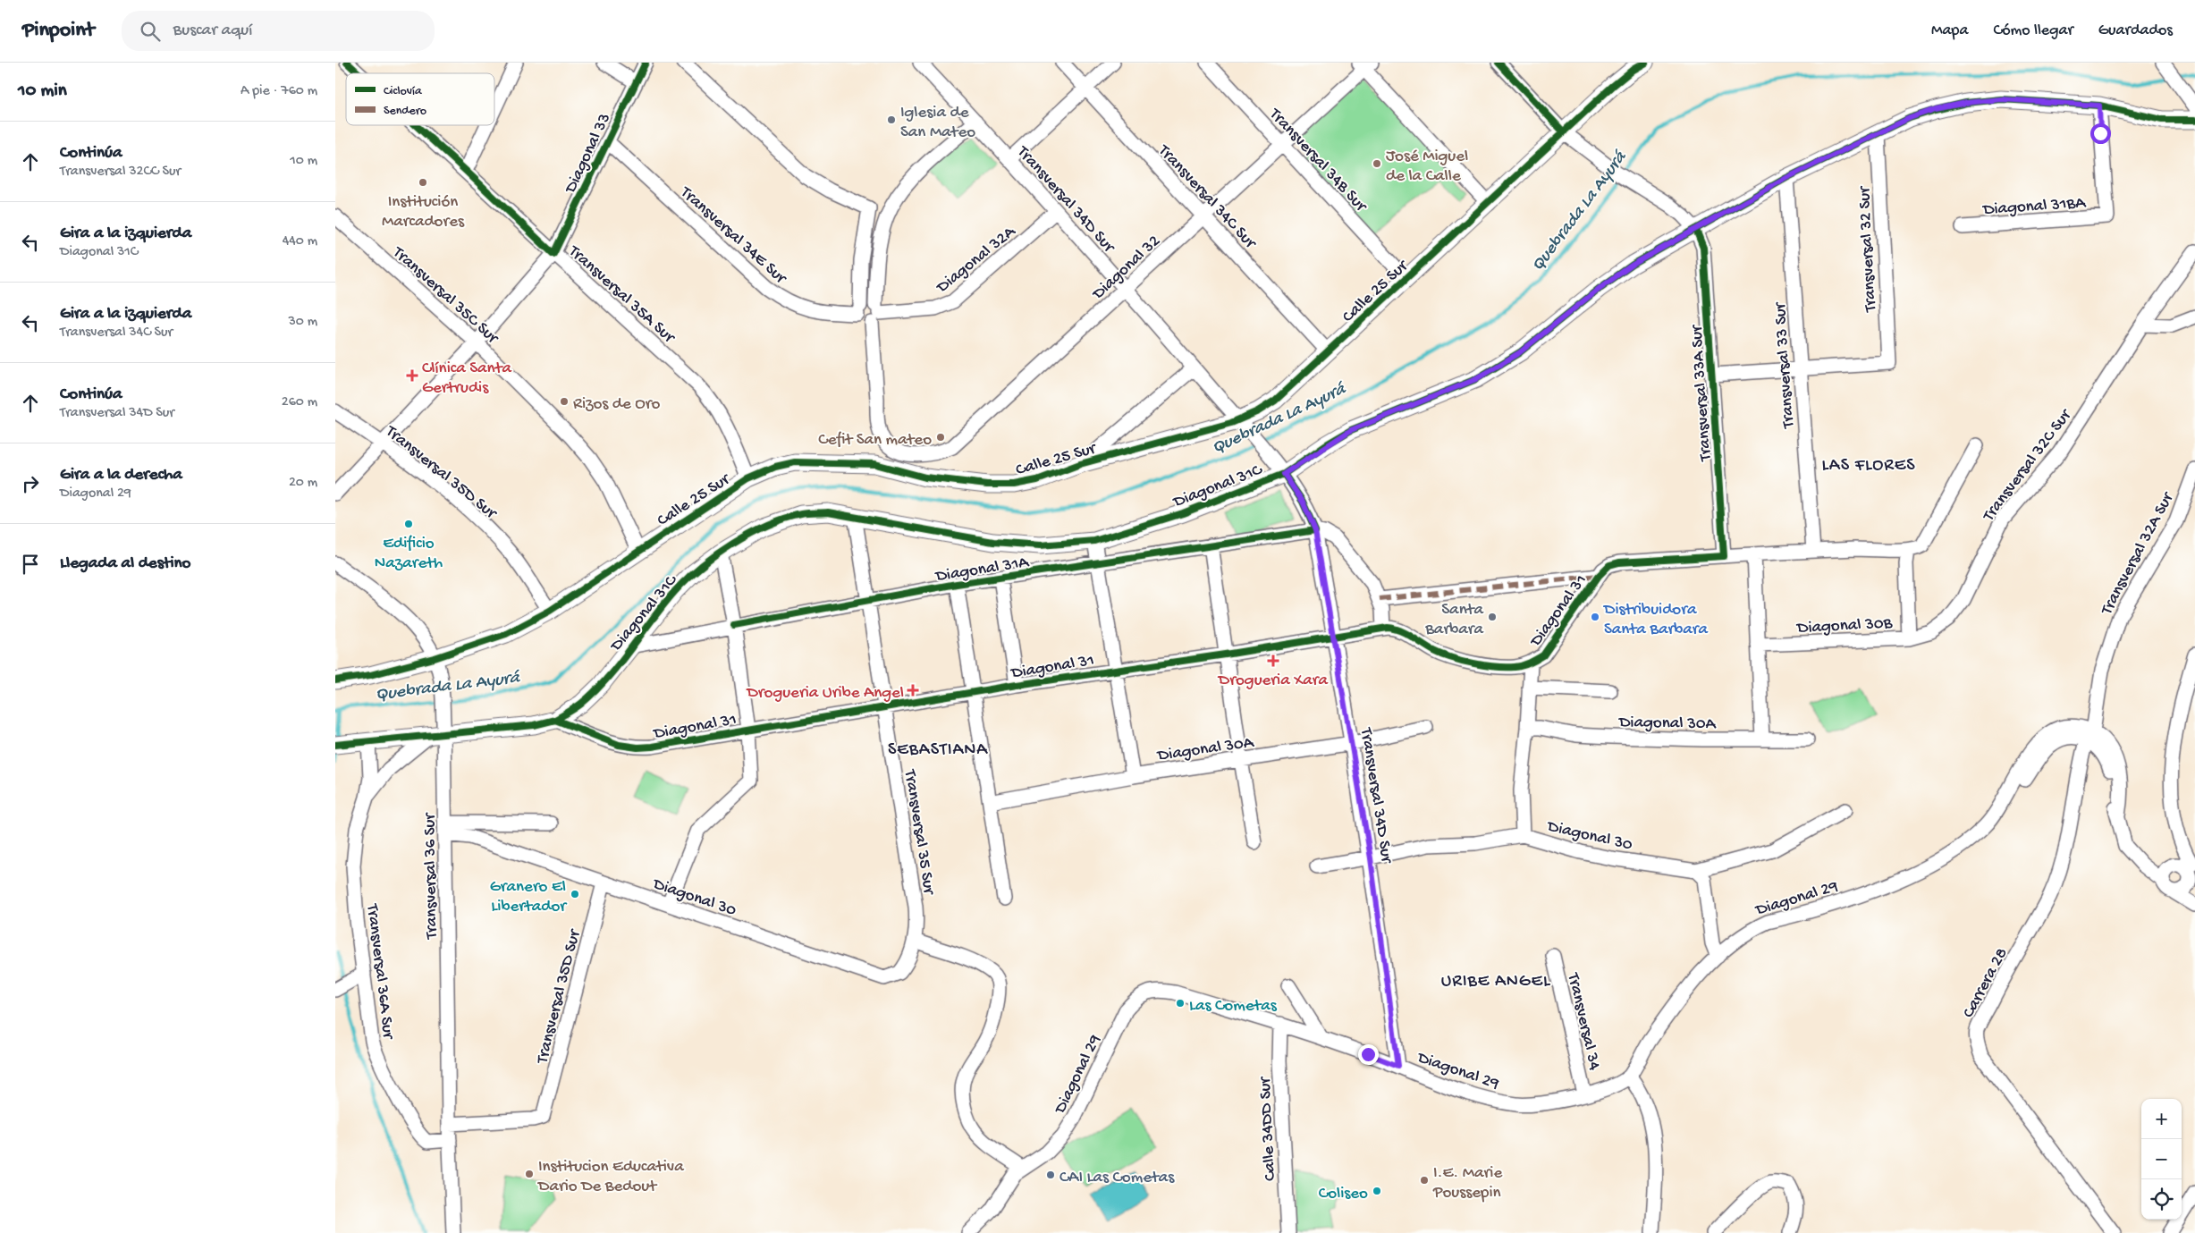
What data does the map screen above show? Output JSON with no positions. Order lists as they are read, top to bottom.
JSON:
{
  "streets": {
    "main road": ["Calle 25 Sur", "Diagonal 31C"],
    "street": [
      "Diagonal 33",
      "Transversal 34B Sur",
      "Transversal 34C Sur",
      "Transversal 34D Sur",
      "Diagonal 31BA",
      "Transversal 34E Sur",
      "Transversal 32 Sur",
      "Diagonal 32A",
      "Diagonal 32",
      "Transversal 35A Sur",
      "Transversal 35C Sur",
      "Transversal 33 Sur",
      "Transversal 33A Sur",
      "Transversal 32C Sur",
      "Transversal 35D Sur",
      "Transversal 32A Sur",
      "Diagonal 31A",
      "Diagonal 31",
      "Diagonal 30B",
      "Diagonal 30A",
      "Transversal 35 Sur",
      "Diagonal 30",
      "Transversal 36 Sur",
      "Diagonal 29",
      "Transversal 36A Sur",
      "Carrera 28",
      "Transversal 34",
      "Calle 34DD Sur"
    ]
  },
  "crossings": [
    ["Diagonal 33", "Transversal 34E Sur"],
    ["Diagonal 33", "Transversal 35A Sur"],
    ["Diagonal 33", "Transversal 35C Sur"],
    ["Diagonal 33", "Transversal 35D Sur"],
    ["Transversal 34B Sur", "Diagonal 32"],
    ["Transversal 34B Sur", "Calle 25 Sur"],
    ["Transversal 34C Sur", "Diagonal 32"],
    ["Transversal 34C Sur", "Calle 25 Sur"],
    ["Transversal 34D Sur", "Diagonal 32A"],
    ["Transversal 34D Sur", "Diagonal 32"],
    ["Transversal 34D Sur", "Calle 25 Sur"],
    ["Transversal 34D Sur", "Diagonal 31A"],
    ["Transversal 34D Sur", "Diagonal 31"],
    ["Transversal 34D Sur", "Diagonal 30A"],
    ["Transversal 34D Sur", "Diagonal 30"],
    ["Transversal 34D Sur", "Diagonal 29"],
    ["Diagonal 31BA", "Diagonal 31C"],
    ["Transversal 34E Sur", "Diagonal 32A"],
    ["Transversal 34E Sur", "Diagonal 32"],
    ["Transversal 32 Sur", "Transversal 33 Sur"],
    ["Transversal 32 Sur", "Diagonal 31C"],
    ["Diagonal 32A", "Diagonal 32"],
    ["Calle 25 Sur", "Transversal 35A Sur"],
    ["Calle 25 Sur", "Transversal 35C Sur"],
    ["Calle 25 Sur", "Transversal 35D Sur"],
    ["Calle 25 Sur", "Transversal 36 Sur"],
    ["Transversal 33 Sur", "Diagonal 31C"],
    ["Transversal 33 Sur", "Diagonal 31"],
    ["Transversal 33A Sur", "Diagonal 31C"],
    ["Transversal 33A Sur", "Diagonal 31"],
    ["Transversal 32C Sur", "Diagonal 30B"],
    ["Transversal 35D Sur", "Diagonal 30"],
    ["Transversal 35D Sur", "Transversal 36 Sur"],
    ["Diagonal 31C", "Diagonal 31A"],
    ["Diagonal 31C", "Diagonal 31"],
    ["Diagonal 31C", "Transversal 35 Sur"],
    ["Transversal 32A Sur", "Diagonal 29"],
    ["Transversal 32A Sur", "Carrera 28"],
    ["Diagonal 31A", "Transversal 35 Sur"],
    ["Diagonal 31", "Transversal 35 Sur"],
    ["Transversal 35 Sur", "Diagonal 30"],
    ["Diagonal 30", "Transversal 36 Sur"],
    ["Transversal 36 Sur", "Transversal 36A Sur"],
    ["Diagonal 29", "Carrera 28"],
    ["Diagonal 29", "Transversal 34"],
    ["Diagonal 29", "Calle 34DD Sur"]
  ],
  "districts": ["LAS FLORES", "SEBASTIANA", "URIBE ANGEL"],
  "water": ["Quebrada La Ayurá"],
  "places": {
    "other": [
      "Iglesia de San Mateo",
      "José Miguel de la Calle",
      "Institución Marcadores",
      "Rizos de Oro",
      "Cefit San mateo",
      "Edificio Nazareth",
      "Santa Barbara",
      "Distribuidora Santa Barbara",
      "Granero El Libertador",
      "Las Cometas",
      "Institucion Educativa Dario De Bedout",
      "CAI Las Cometas",
      "I.E. Marie Poussepin",
      "Coliseo"
    ],
    "health": ["Clínica Santa Gertrudis", "Drogueria Xara", "Drogueria Uribe Angel"]
  },
  "legend": ["Ciclovía", "Sendero"],
  "page": {
    "header": "Pinpoint",
    "search": "Buscar aquí",
    "nav": ["Mapa", "Cómo llegar", "Guardados"],
    "heading": ["10 min", "A pie · 760 m"],
    "list": [
      ["Continúa", "Transversal 32CC Sur", "10 m"],
      ["Gira a la izquierda", "Diagonal 31C", "440 m"],
      ["Gira a la izquierda", "Transversal 34C Sur", "30 m"],
      ["Continúa", "Transversal 34D Sur", "260 m"],
      ["Gira a la derecha", "Diagonal 29", "20 m"],
      "Llegada al destino"
    ],
    "map_buttons": ["+", "−"]
  }
}
